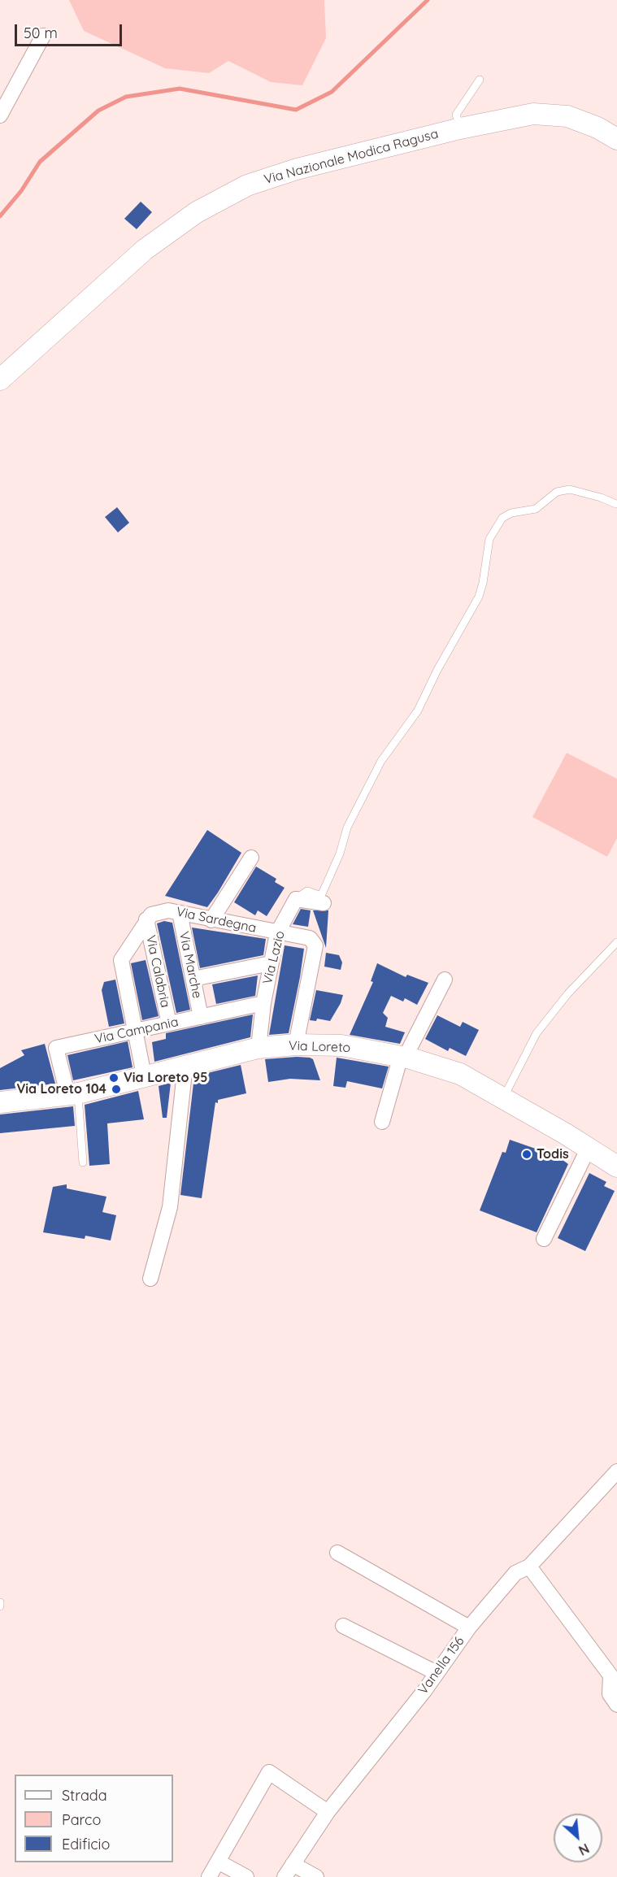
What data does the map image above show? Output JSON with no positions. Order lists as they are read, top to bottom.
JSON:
{
  "streets": {
    "street": [
      "Via Nazionale Modica Ragusa",
      "Via Sardegna",
      "Via Lazio",
      "Via Marche",
      "Via Calabria",
      "Via Campania",
      "Via Loreto",
      "Vanella 156"
    ]
  },
  "crossings": [
    ["Via Sardegna", "Via Lazio"],
    ["Via Sardegna", "Via Marche"],
    ["Via Sardegna", "Via Calabria"],
    ["Via Sardegna", "Via Loreto"],
    ["Via Lazio", "Via Campania"],
    ["Via Lazio", "Via Loreto"],
    ["Via Marche", "Via Campania"],
    ["Via Calabria", "Via Campania"],
    ["Via Campania", "Via Loreto"]
  ],
  "places": ["Via Loreto 95", "Via Loreto 104", "Todis"],
  "legend": ["Strada", "Parco", "Edificio"],
  "scale_bar": "50 m",
  "north": "bottom right"
}
